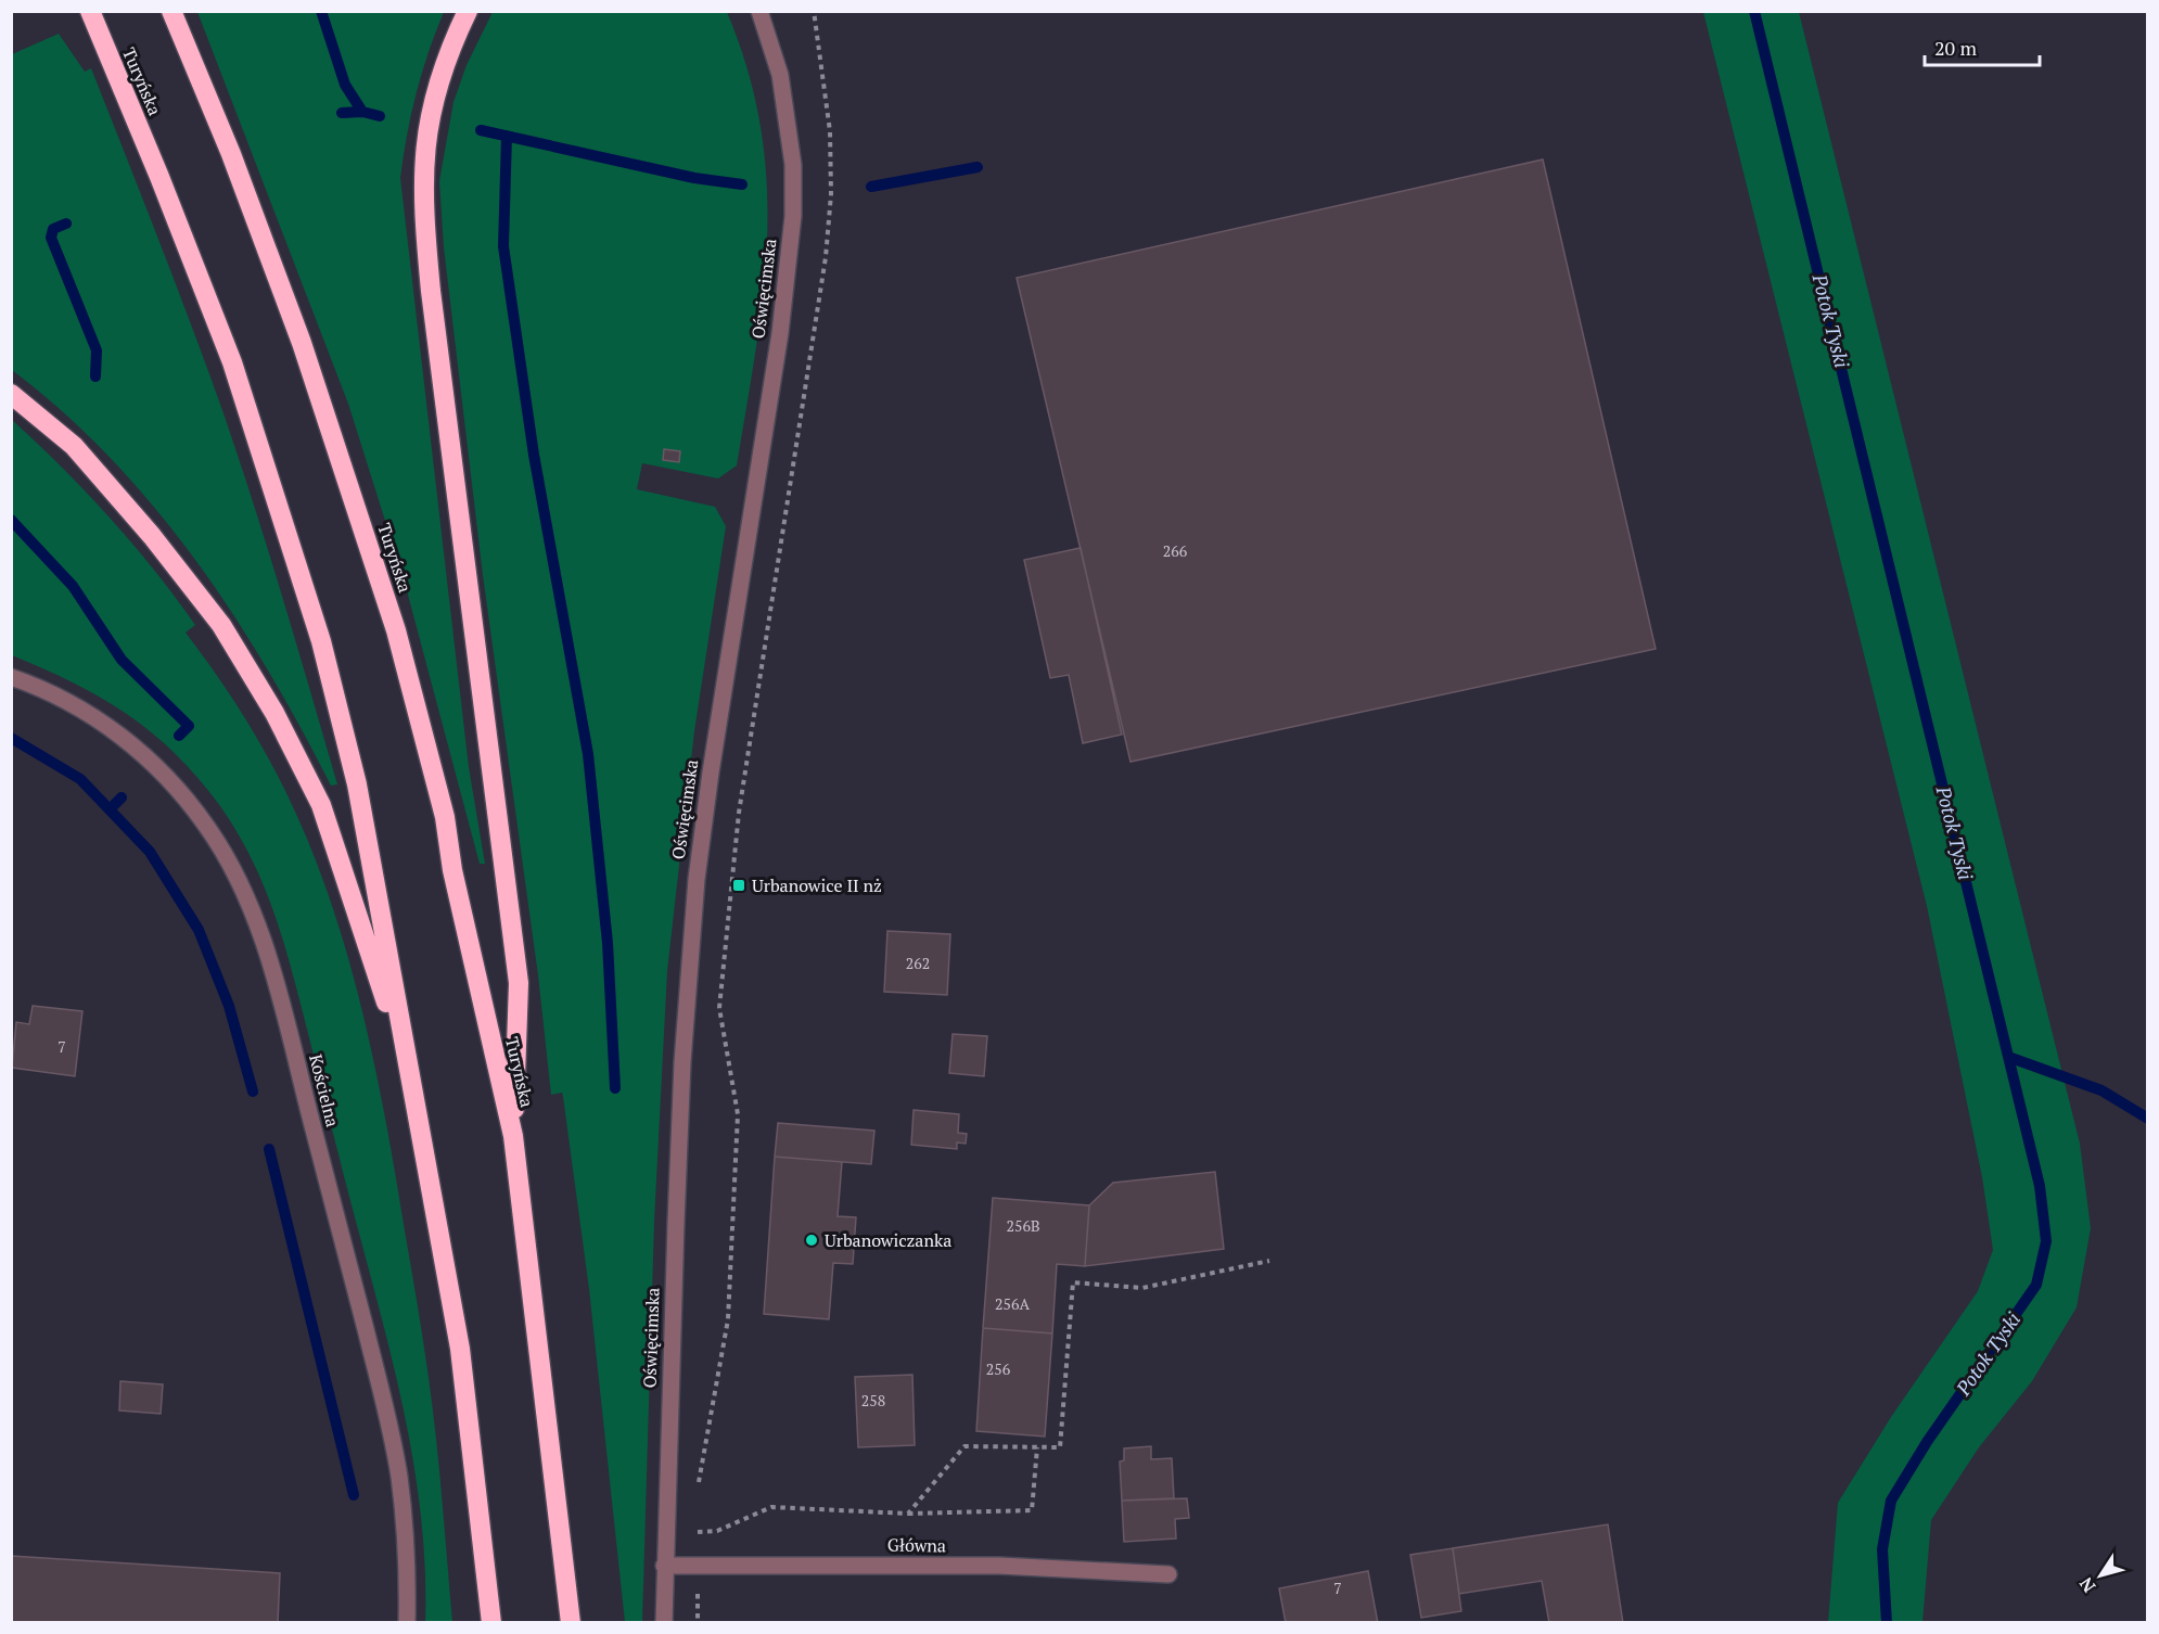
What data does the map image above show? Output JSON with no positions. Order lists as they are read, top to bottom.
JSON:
{
  "streets": {
    "highway": ["Turyńska"],
    "street": ["Oświęcimska", "Kościelna", "Główna"]
  },
  "crossings": [
    ["Oświęcimska", "Główna"]
  ],
  "water": ["Potok Tyski"],
  "places": {
    "transit": ["Urbanowice II nż"],
    "other": ["Urbanowiczanka"]
  },
  "house_numbers": [
    "266",
    "262",
    "7",
    "256B",
    "256A",
    "256",
    "258",
    "7"
  ],
  "scale_bar": "20 m",
  "north": "bottom left"
}
